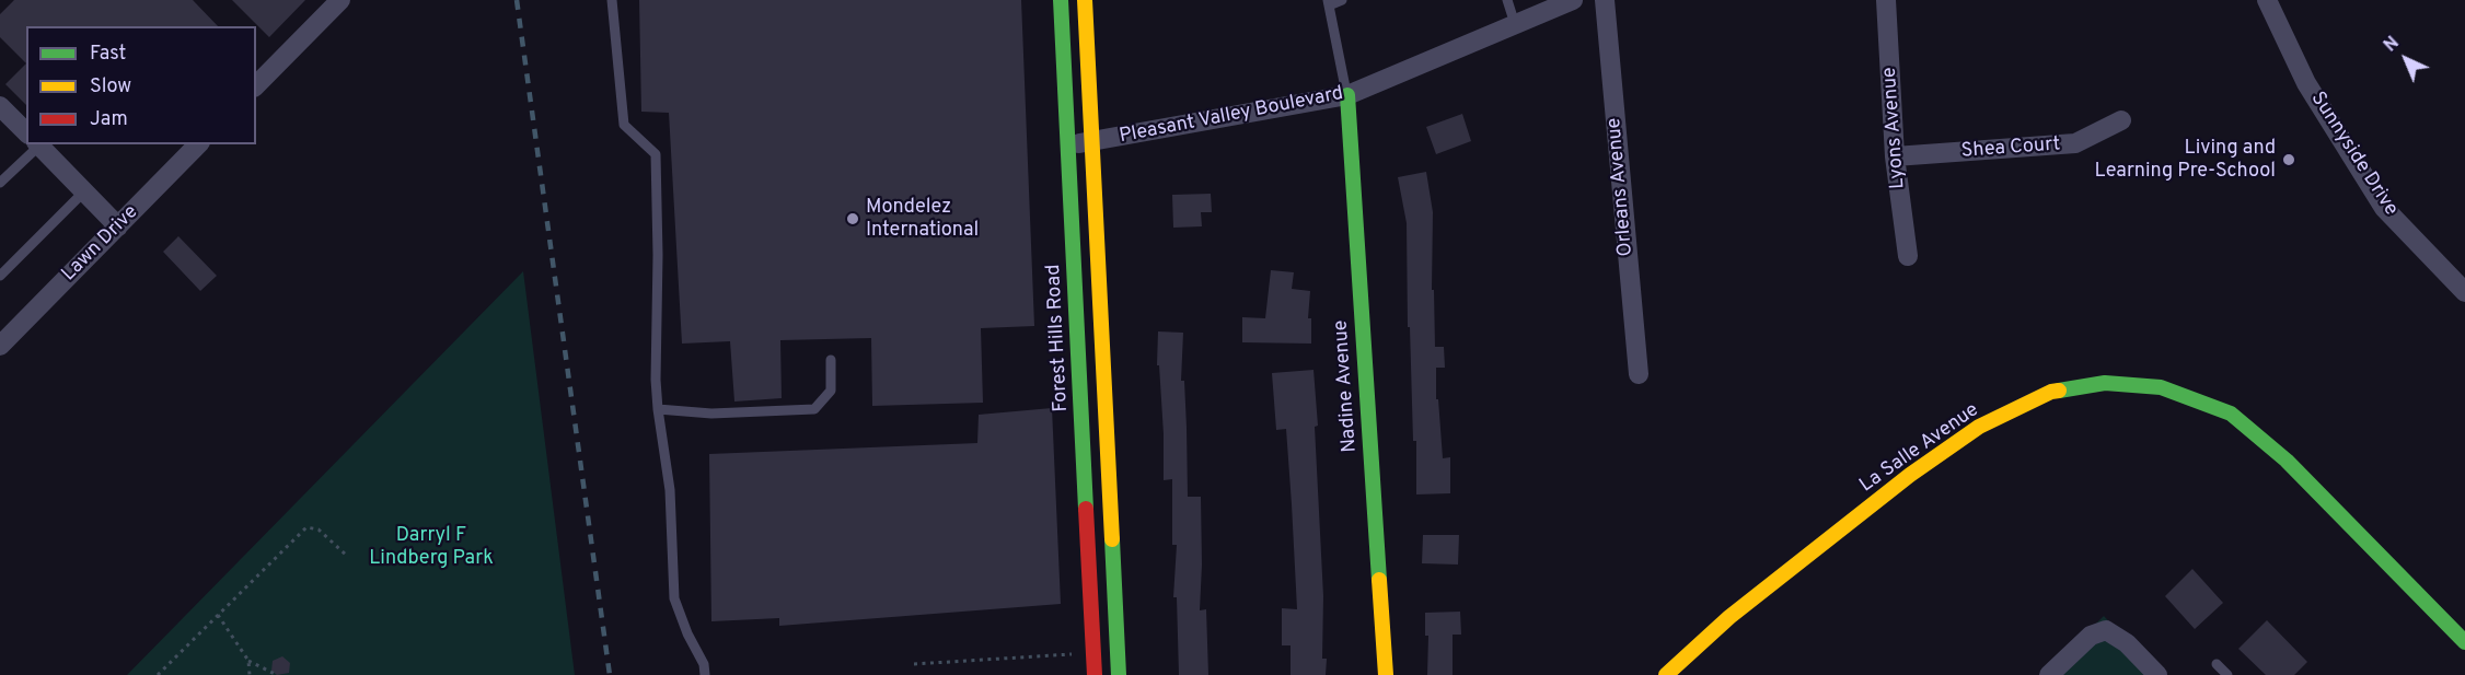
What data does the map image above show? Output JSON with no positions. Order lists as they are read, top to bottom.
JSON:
{
  "streets": {
    "street": [
      "Pleasant Valley Boulevard",
      "Lyons Avenue",
      "Shea Court",
      "Sunnyside Drive",
      "Orleans Avenue",
      "Lawn Drive",
      "Forest Hills Road",
      "Nadine Avenue",
      "La Salle Avenue"
    ]
  },
  "crossings": [
    ["Pleasant Valley Boulevard", "Forest Hills Road"],
    ["Pleasant Valley Boulevard", "Nadine Avenue"],
    ["Lyons Avenue", "Shea Court"]
  ],
  "parks": ["Darryl F Lindberg Park"],
  "places": ["Living and Learning Pre-School", "Mondelez International"],
  "legend": ["Fast", "Slow", "Jam"],
  "north": "top left"
}
